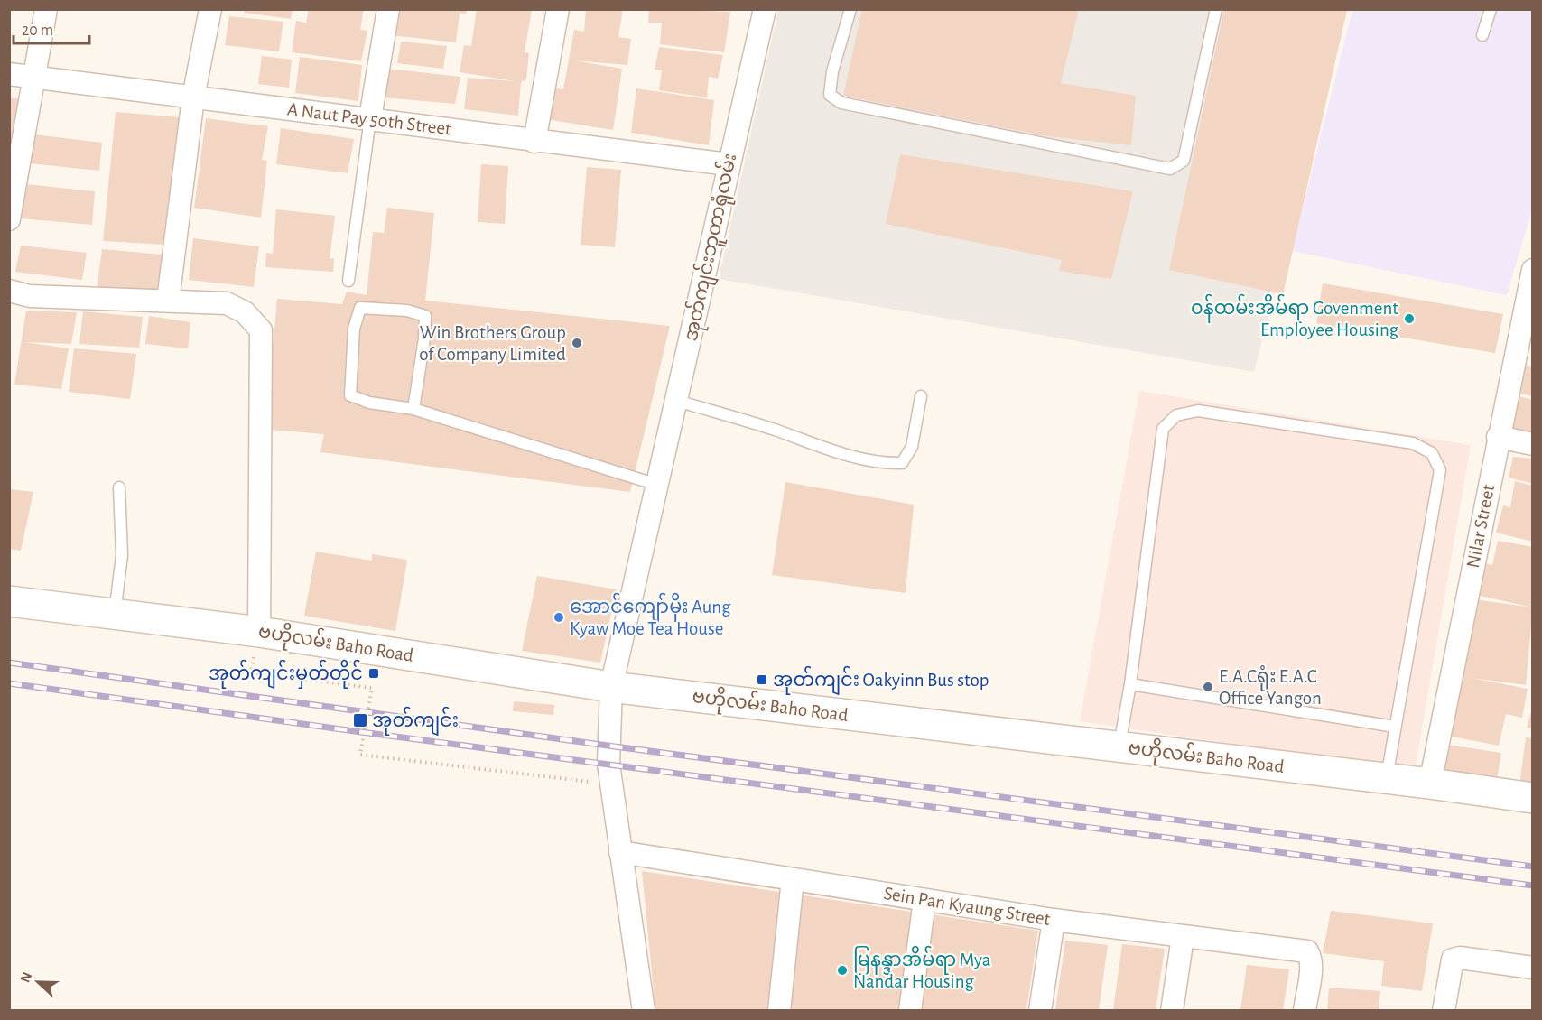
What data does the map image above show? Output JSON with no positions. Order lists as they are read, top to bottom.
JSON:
{
  "streets": {
    "main road": ["ဗဟိုလမ်း Baho Road"],
    "street": [
      "A Naut Pay 50th Street",
      "အုတ်ကျင်းဘူတာရုံလမ်း",
      "Nilar Street",
      "Sein Pan Kyaung Street"
    ]
  },
  "crossings": [
    ["A Naut Pay 50th Street", "အုတ်ကျင်းဘူတာရုံလမ်း"],
    ["အုတ်ကျင်းဘူတာရုံလမ်း", "ဗဟိုလမ်း Baho Road"],
    ["အုတ်ကျင်းဘူတာရုံလမ်း", "Sein Pan Kyaung Street"],
    ["Nilar Street", "ဗဟိုလမ်း Baho Road"]
  ],
  "places": {
    "other": [
      "၀န်ထမ်းအိမ်ရာ Govenment Employee Housing",
      "Win Brothers Group of Company Limited",
      "အောင်ကျော်မိုး Aung Kyaw Moe Tea House",
      "E.A.Cရုံး E.A.C Office Yangon",
      "မြနန္ဒာအိမ်ရာ Mya Nandar Housing"
    ],
    "transit": ["အုတ်ကျင်းမှတ်တိုင်", "အုတ်ကျင်း Oakyinn Bus stop", "အုတ်ကျင်း"]
  },
  "scale_bar": "20 m",
  "north": "left"
}
